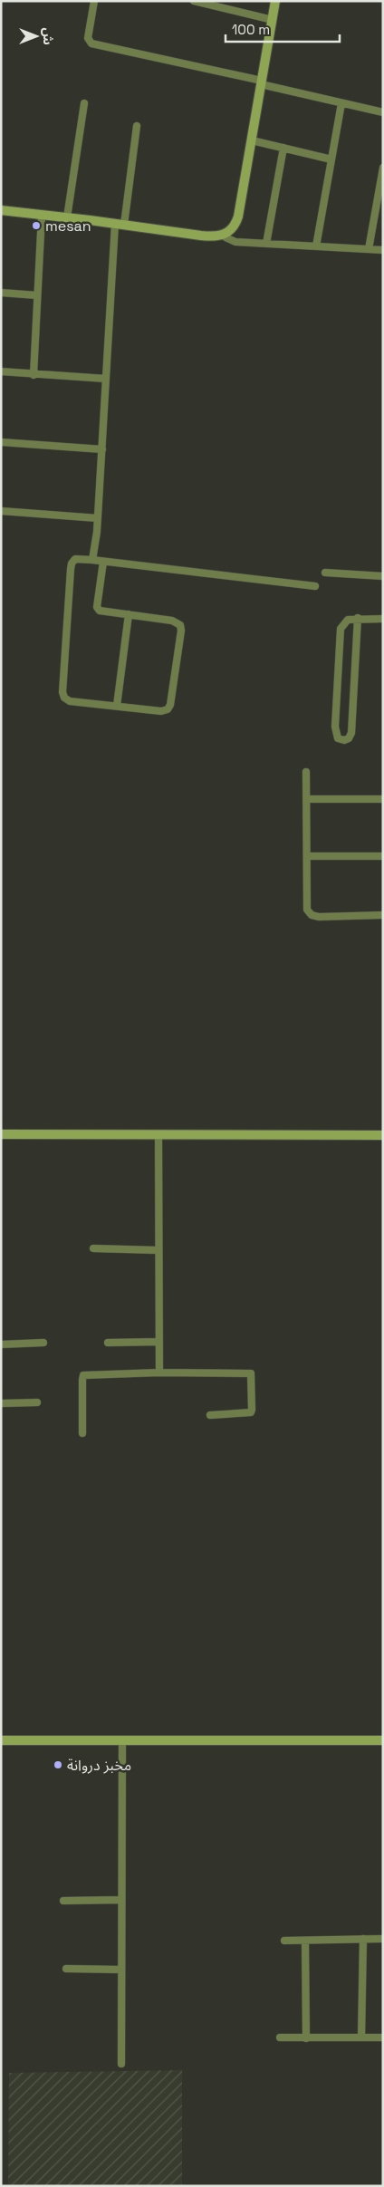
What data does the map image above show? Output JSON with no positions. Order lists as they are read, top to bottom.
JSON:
{
  "places": ["mesan", "مخبز دروانة"],
  "scale_bar": "100 m",
  "north": "right"
}
